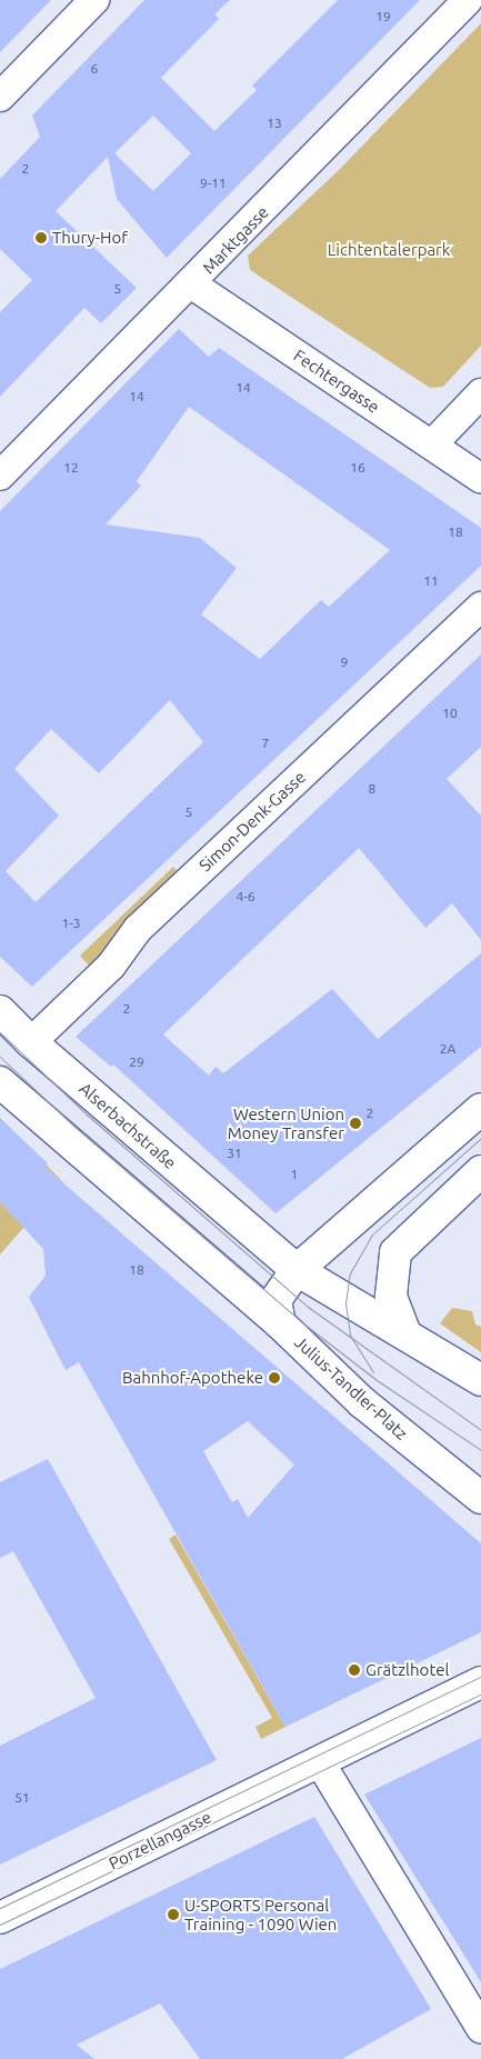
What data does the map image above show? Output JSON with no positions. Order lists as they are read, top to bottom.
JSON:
{
  "streets": {
    "main road": ["Alserbachstraße", "Julius-Tandler-Platz", "Porzellangasse"],
    "street": ["Marktgasse", "Fechtergasse", "Simon-Denk-Gasse"]
  },
  "crossings": [
    ["Marktgasse", "Fechtergasse"],
    ["Simon-Denk-Gasse", "Alserbachstraße"]
  ],
  "parks": ["Lichtentalerpark"],
  "places": [
    "Thury-Hof",
    "Western Union Money Transfer",
    "Bahnhof-Apotheke",
    "Grätzlhotel",
    "U-SPORTS Personal Training - 1090 Wien"
  ],
  "house_numbers": [
    "19",
    "6",
    "13",
    "2",
    "9-11",
    "5",
    "14",
    "14",
    "12",
    "16",
    "18",
    "11",
    "9",
    "10",
    "7",
    "8",
    "5",
    "4-6",
    "1-3",
    "2",
    "2A",
    "29",
    "2",
    "31",
    "1",
    "18",
    "51"
  ]
}
